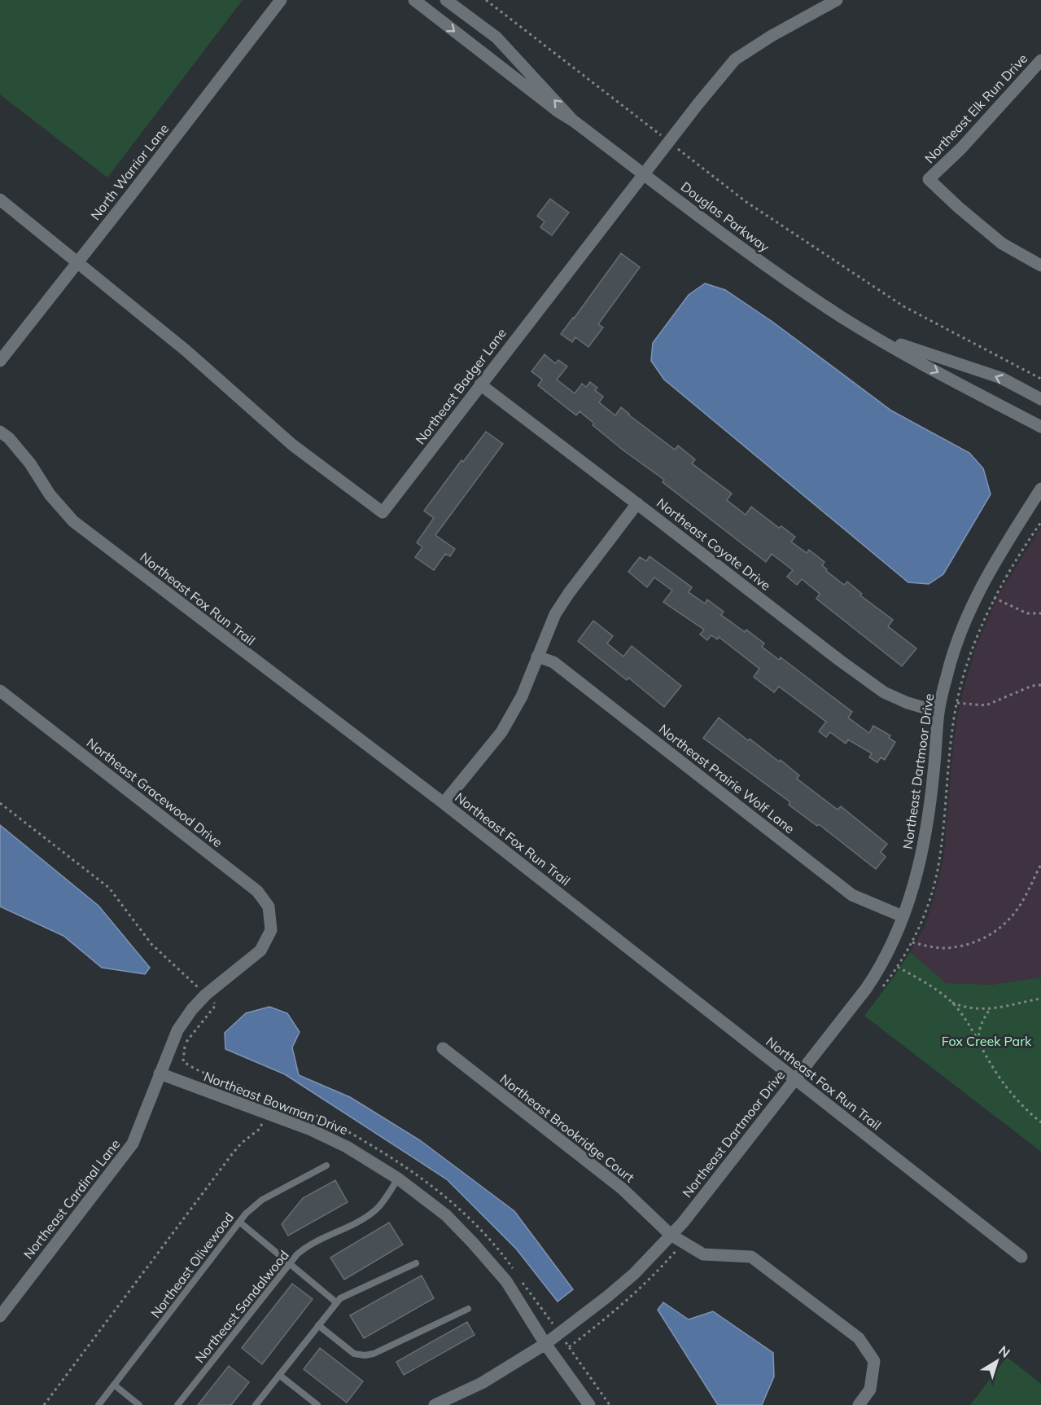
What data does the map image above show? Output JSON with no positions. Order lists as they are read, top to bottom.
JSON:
{
  "streets": {
    "street": [
      "Northeast Elk Run Drive",
      "North Warrior Lane",
      "Douglas Parkway",
      "Northeast Badger Lane",
      "Northeast Coyote Drive",
      "Northeast Fox Run Trail",
      "Northeast Dartmoor Drive",
      "Northeast Prairie Wolf Lane",
      "Northeast Gracewood Drive",
      "Northeast Bowman Drive",
      "Northeast Brookridge Court",
      "Northeast Cardinal Lane"
    ],
    "lane": ["Northeast Olivewood", "Northeast Sandalwood"]
  },
  "crossings": [
    ["North Warrior Lane", "Northeast Badger Lane"],
    ["Douglas Parkway", "Northeast Badger Lane"],
    ["Northeast Badger Lane", "Northeast Coyote Drive"],
    ["Northeast Coyote Drive", "Northeast Dartmoor Drive"],
    ["Northeast Fox Run Trail", "Northeast Dartmoor Drive"],
    ["Northeast Dartmoor Drive", "Northeast Prairie Wolf Lane"],
    ["Northeast Dartmoor Drive", "Northeast Bowman Drive"],
    ["Northeast Dartmoor Drive", "Northeast Brookridge Court"],
    ["Northeast Gracewood Drive", "Northeast Cardinal Lane"],
    ["Northeast Bowman Drive", "Northeast Cardinal Lane"],
    ["Northeast Bowman Drive", "Northeast Sandalwood"]
  ],
  "parks": ["Fox Creek Park"],
  "north": "top right"
}
